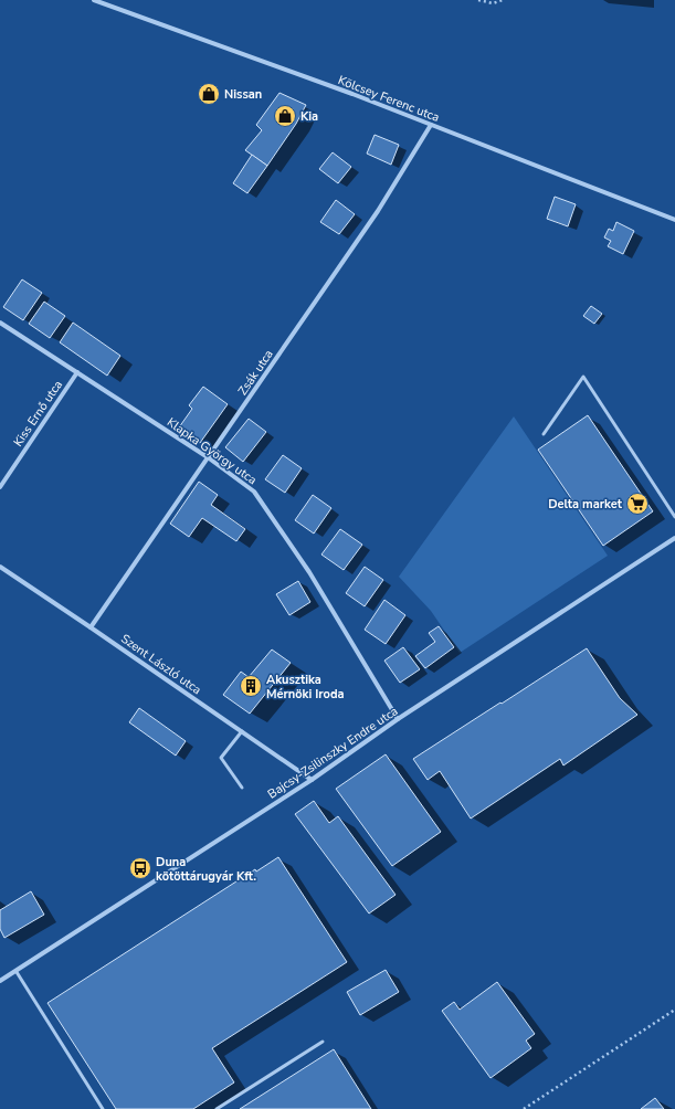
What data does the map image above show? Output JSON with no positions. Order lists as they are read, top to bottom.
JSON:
{
  "streets": {
    "street": [
      "Kölcsey Ferenc utca",
      "Zsák utca",
      "Kiss Ernő utca",
      "Klapka György utca",
      "Szent László utca",
      "Bajcsy-Zsilinszky Endre utca"
    ]
  },
  "crossings": [
    ["Kölcsey Ferenc utca", "Zsák utca"],
    ["Zsák utca", "Klapka György utca"],
    ["Zsák utca", "Szent László utca"],
    ["Kiss Ernő utca", "Klapka György utca"],
    ["Klapka György utca", "Bajcsy-Zsilinszky Endre utca"],
    ["Szent László utca", "Bajcsy-Zsilinszky Endre utca"]
  ],
  "places": {
    "shop": ["Nissan", "Kia"],
    "supermarket": ["Delta market"],
    "building": ["Akusztika Mérnöki Iroda"],
    "bus stop": ["Duna kötöttárugyár Kft."]
  }
}
